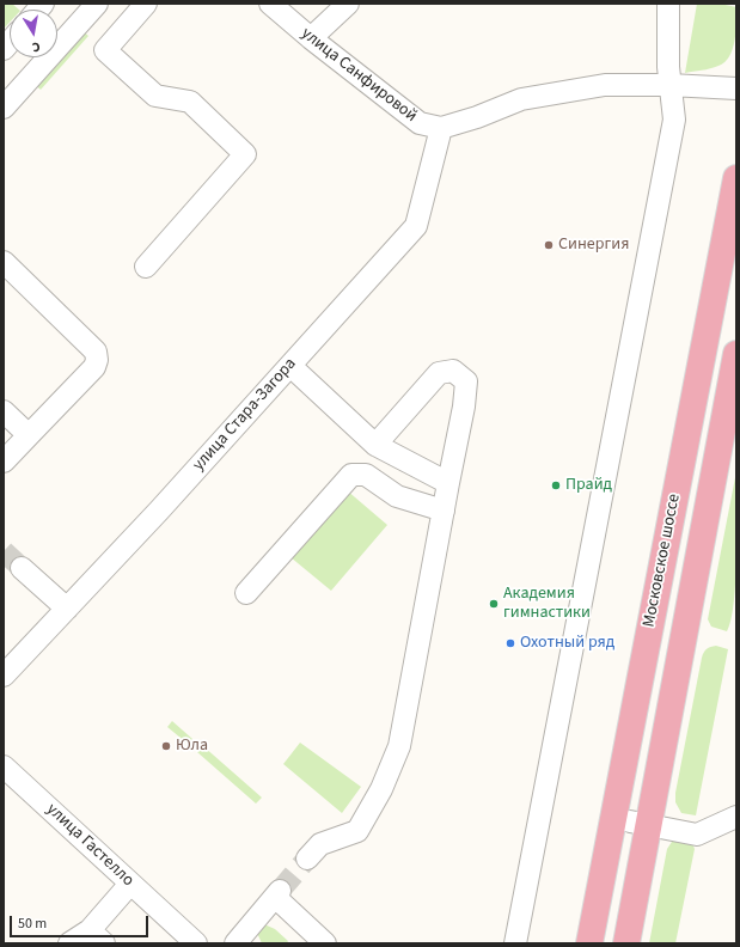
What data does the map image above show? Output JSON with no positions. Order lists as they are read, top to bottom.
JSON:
{
  "streets": {
    "main road": ["Московское шоссе"],
    "street": ["улица Санфировой", "улица Стара-Загора", "улица Гастелло"]
  },
  "crossings": [
    ["улица Санфировой", "улица Стара-Загора"]
  ],
  "places": [
    "Синергия",
    "Прайд",
    "Академия гимнастики",
    "Охотный ряд",
    "Юла"
  ],
  "scale_bar": "50 m",
  "north": "bottom"
}
